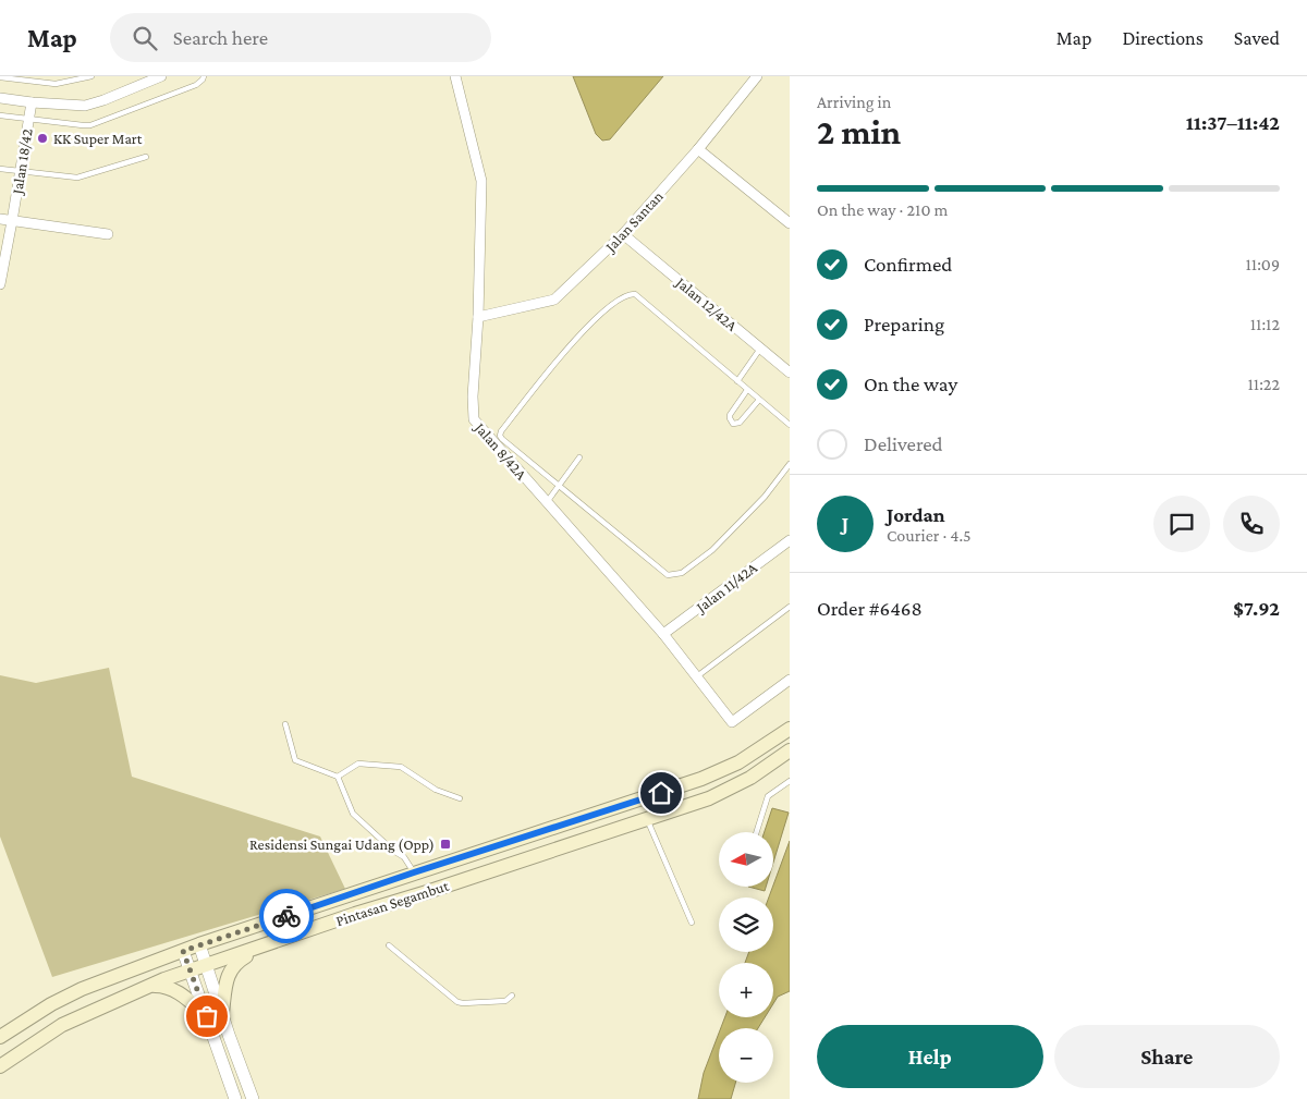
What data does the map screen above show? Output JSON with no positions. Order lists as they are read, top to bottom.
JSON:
{
  "streets": {
    "main road": ["Pintasan Segambut"],
    "street": [
      "Jalan 18/42",
      "Jalan Santan",
      "Jalan 12/42A",
      "Jalan 8/42A",
      "Jalan 11/42A"
    ]
  },
  "crossings": [
    ["Jalan Santan", "Jalan 12/42A"],
    ["Jalan Santan", "Jalan 8/42A"],
    ["Jalan 8/42A", "Jalan 11/42A"]
  ],
  "places": {
    "other": ["KK Super Mart"],
    "transit": ["Residensi Sungai Udang (Opp)"]
  },
  "north": "left",
  "page": {
    "header": "Map",
    "search": "Search here",
    "nav": ["Map", "Directions", "Saved"],
    "heading": ["2 min", "Arriving in", "11:37–11:42"],
    "panel": [
      "Jordan",
      "Courier · 4.5",
      "Order #6468",
      "$7.92"
    ],
    "bar": "On the way · 210 m",
    "list": [
      ["Confirmed", "11:09"],
      ["Preparing", "11:12"],
      ["On the way", "11:22"],
      "Delivered"
    ],
    "round": "J",
    "map_buttons": ["+", "−"],
    "buttons": ["Help", "Share"]
  }
}
